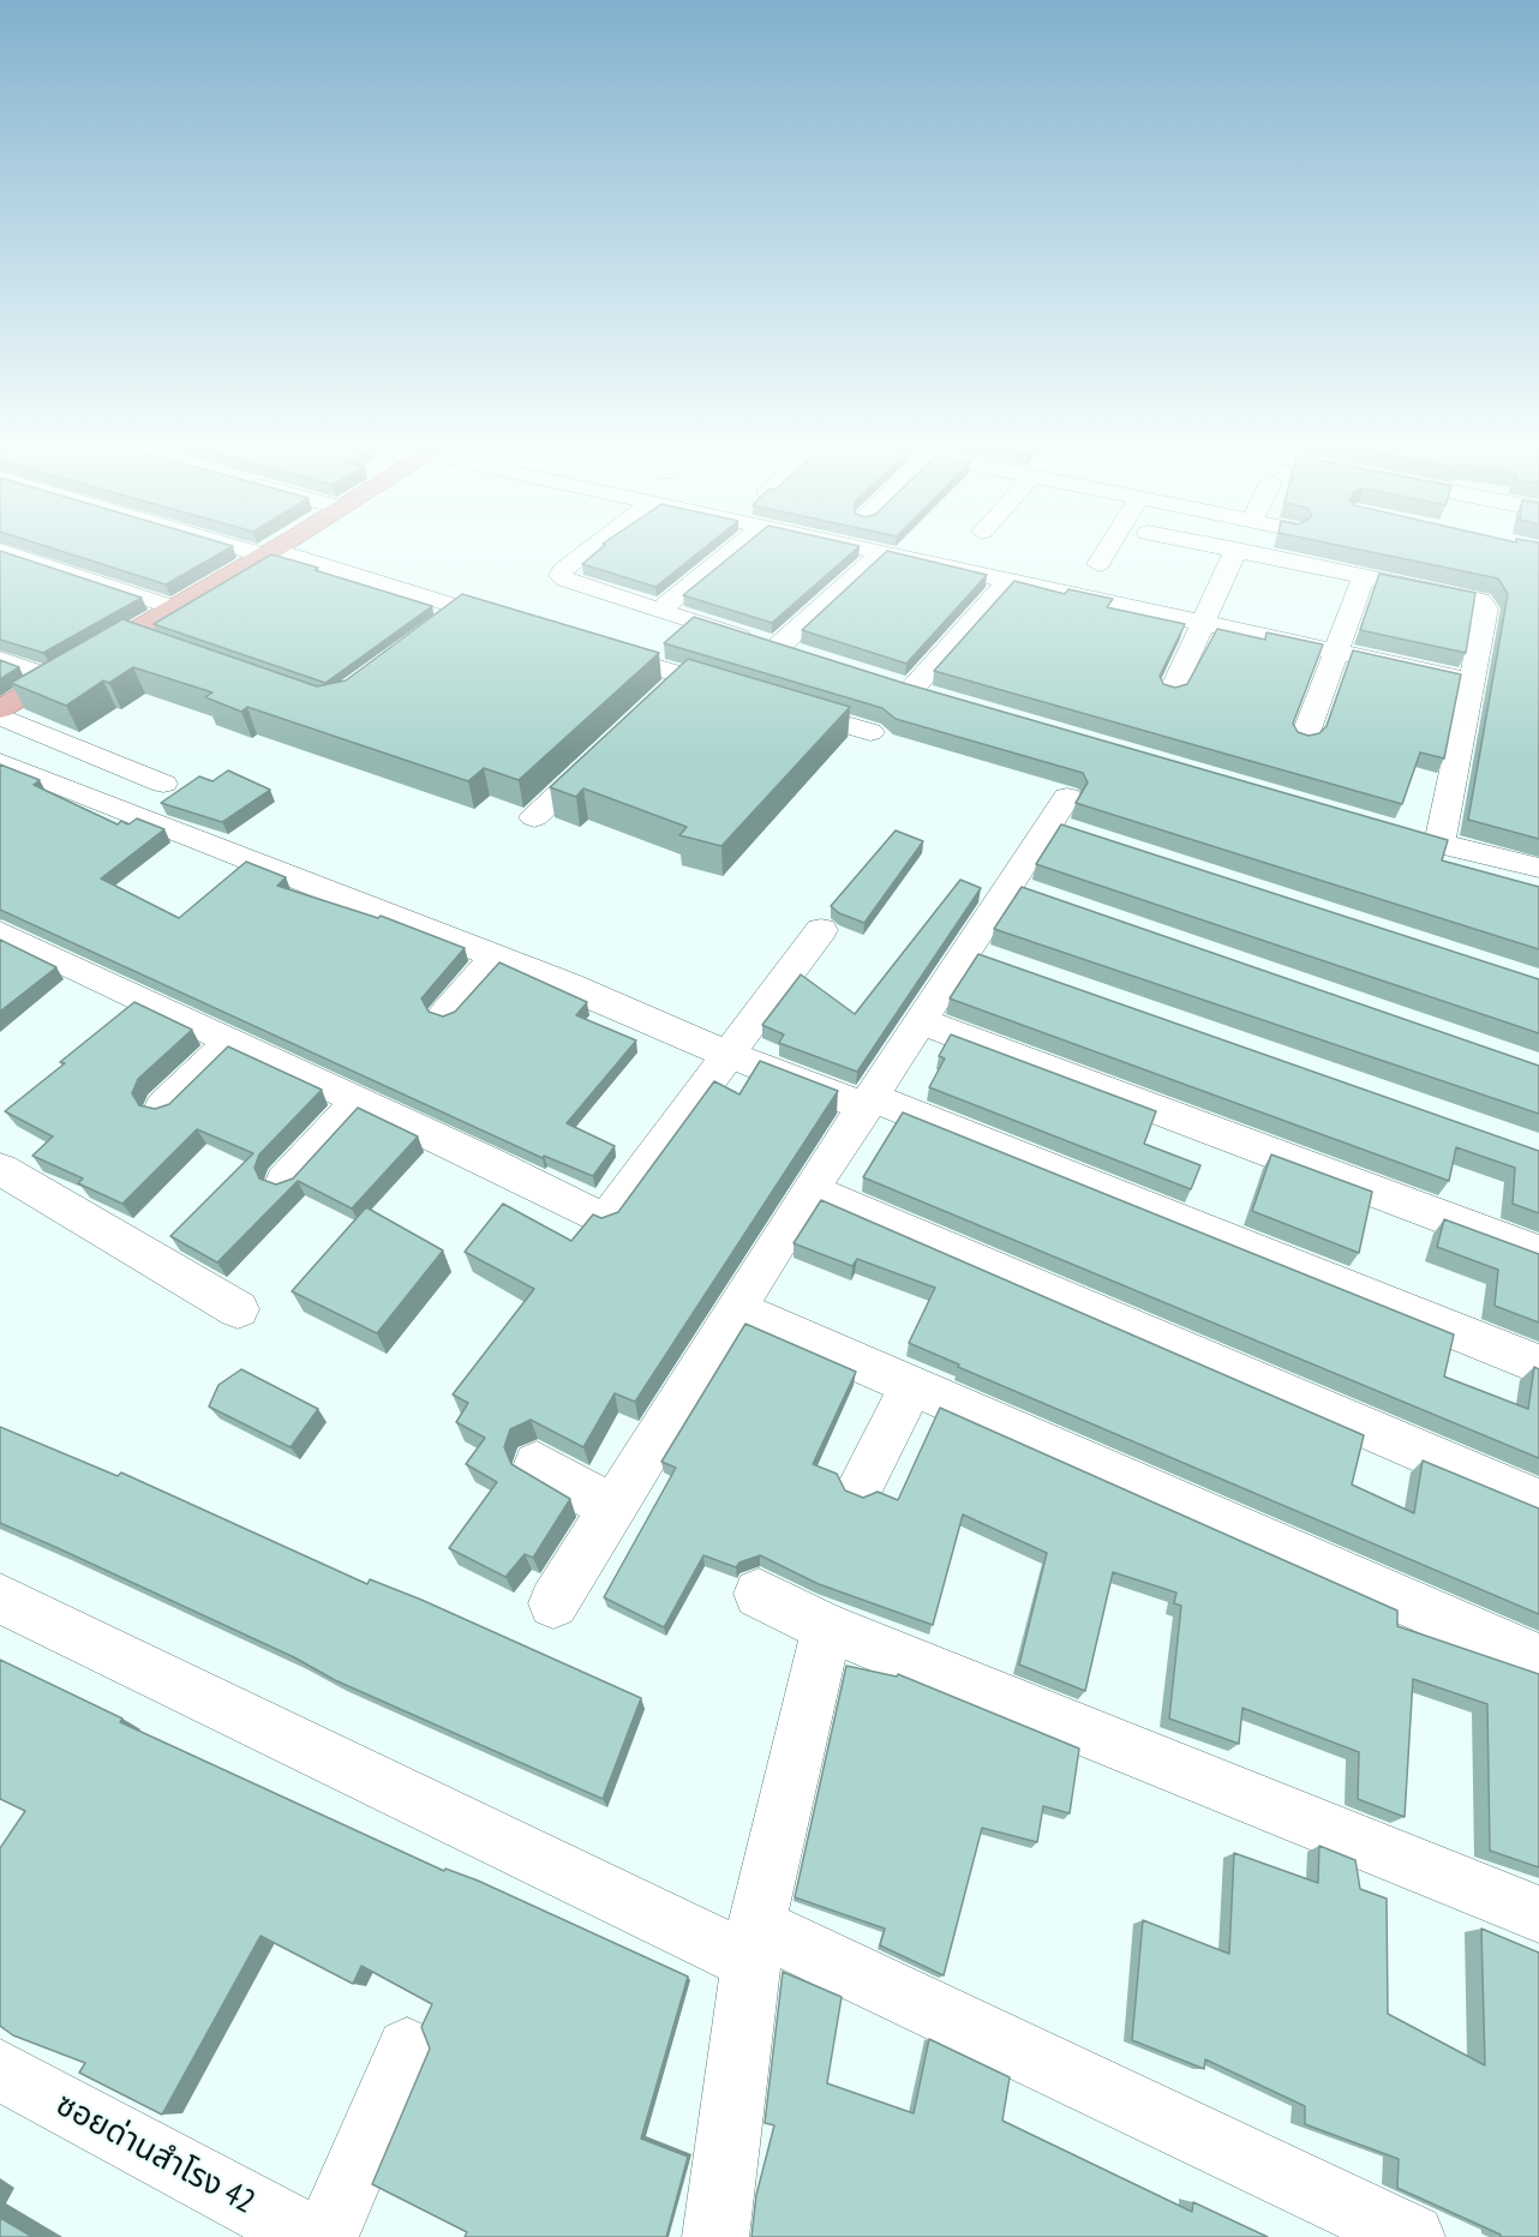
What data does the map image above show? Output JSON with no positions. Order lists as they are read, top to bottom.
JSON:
{
  "streets": {
    "street": ["ซอยด่านสำโรง 42"]
  }
}
